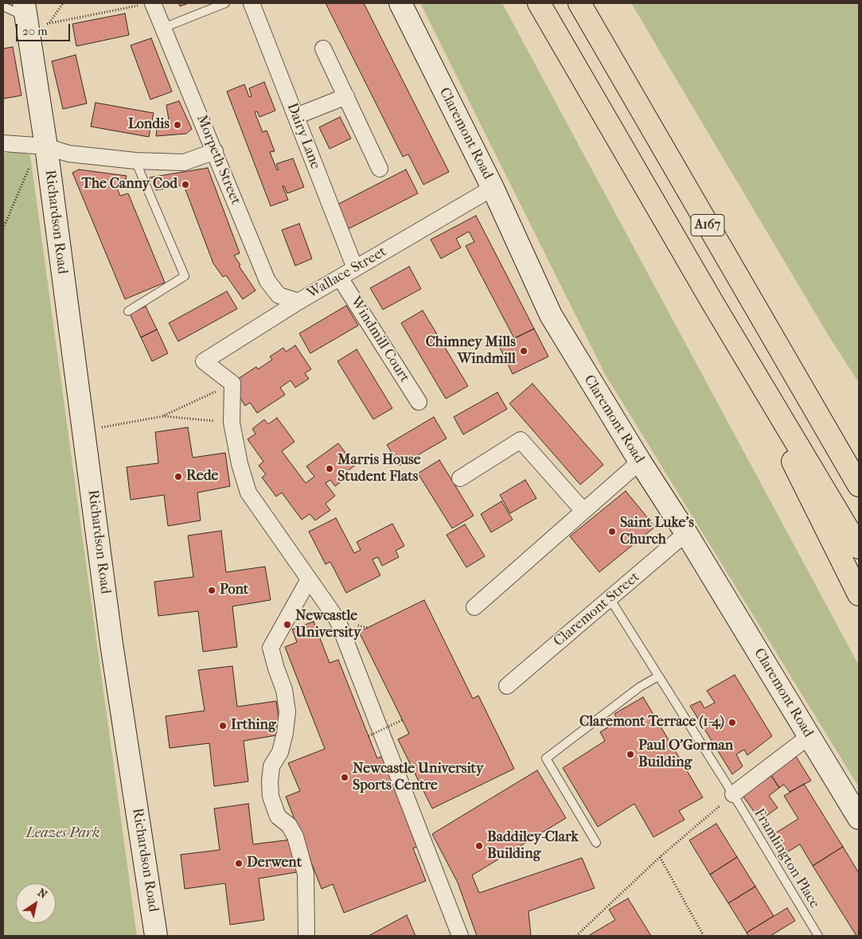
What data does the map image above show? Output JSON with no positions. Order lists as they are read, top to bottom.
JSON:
{
  "streets": {
    "highway": ["A167"],
    "street": [
      "Claremont Road",
      "Dairy Lane",
      "Morpeth Street",
      "Richardson Road",
      "Wallace Street",
      "Windmill Court",
      "Claremont Street"
    ],
    "lane": ["Framlington Place"]
  },
  "crossings": [
    ["Claremont Road", "Wallace Street"],
    ["Claremont Road", "Claremont Street"],
    ["Dairy Lane", "Wallace Street"],
    ["Morpeth Street", "Wallace Street"],
    ["Wallace Street", "Windmill Court"],
    ["Claremont Street", "Framlington Place"]
  ],
  "parks": ["Leazes Park"],
  "places": [
    "Londis",
    "The Canny Cod",
    "Chimney Mills Windmill",
    "Marris House Student Flats",
    "Rede",
    "Saint Luke's Church",
    "Pont",
    "Newcastle University",
    "Claremont Terrace (1-4)",
    "Irthing",
    "Paul O'Gorman Building",
    "Newcastle University Sports Centre",
    "Baddiley-Clark Building",
    "Derwent"
  ],
  "scale_bar": "20 m",
  "north": "top right"
}
